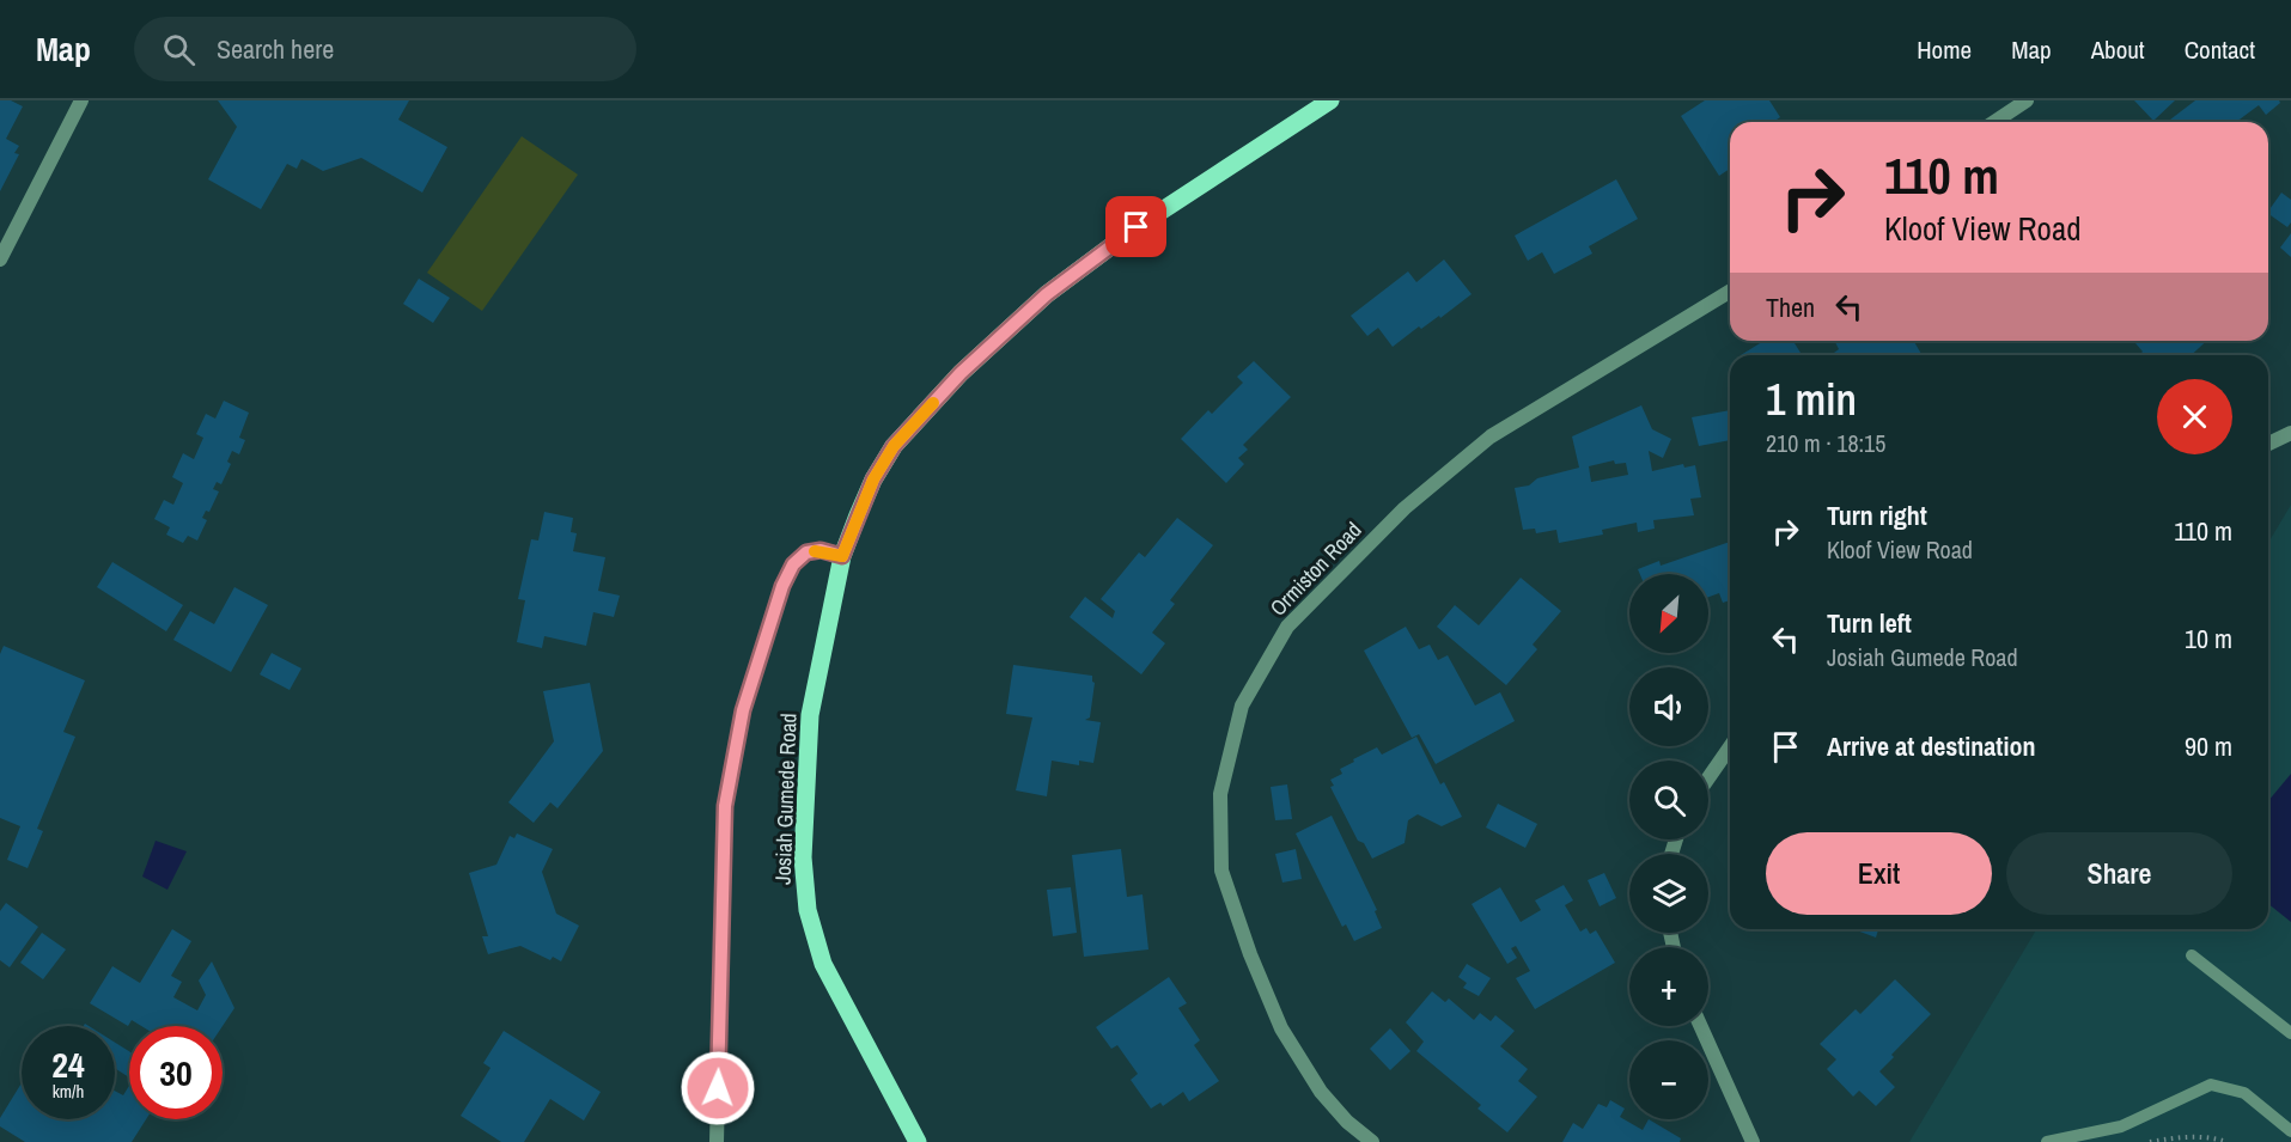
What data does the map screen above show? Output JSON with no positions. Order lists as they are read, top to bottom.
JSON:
{
  "streets": {
    "main road": ["Josiah Gumede Road"],
    "street": ["Ormiston Road"]
  },
  "north": "bottom left",
  "page": {
    "header": "Map",
    "search": "Search here",
    "nav": [
      "Home",
      "Map",
      "About",
      "Contact"
    ],
    "turn": ["110 m", "Kloof View Road"],
    "then": "Then",
    "heading": ["1 min", "210 m · 18:15"],
    "list": [
      {
        "name": "Turn right",
        "note": "Kloof View Road",
        "value": "110 m"
      },
      {
        "name": "Turn left",
        "note": "Josiah Gumede Road",
        "value": "10 m"
      },
      {
        "name": "Arrive at destination",
        "value": "90 m"
      }
    ],
    "map_buttons": ["+", "−"],
    "buttons": ["Exit", "Share"],
    "speed": "24 km/h",
    "limit": "30"
  }
}
